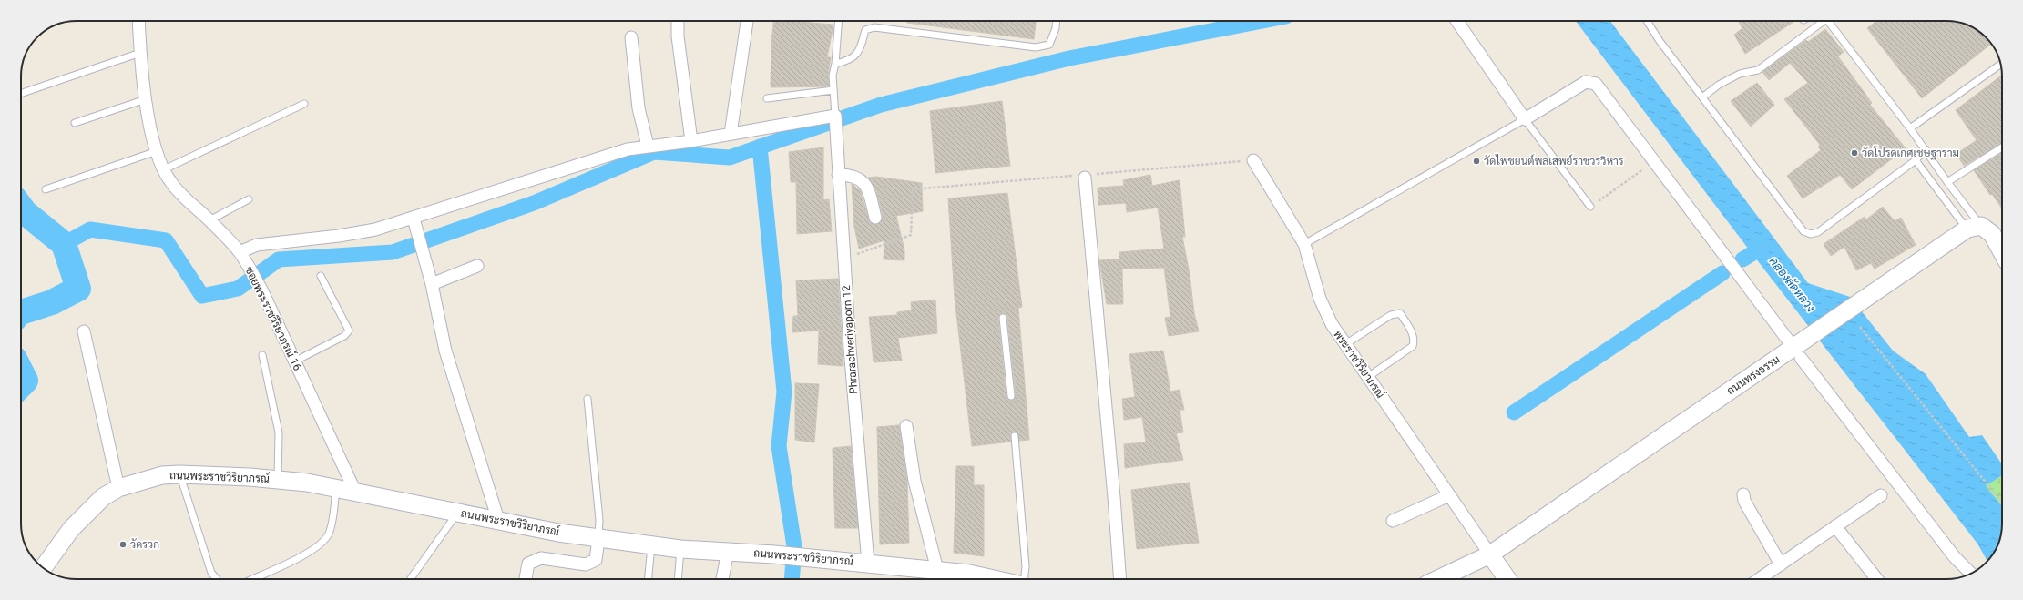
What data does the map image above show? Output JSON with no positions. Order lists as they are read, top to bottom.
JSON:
{
  "streets": {
    "main road": ["ถนนทรงธรรม", "ถนนพระราชวิริยาภรณ์"],
    "street": ["ซอยพระราชวีริยาภรณ์ 16", "Phrarachveriyaporn 12", "พระราชวิริยาภรณ์"]
  },
  "crossings": [
    ["ซอยพระราชวีริยาภรณ์ 16", "ถนนพระราชวิริยาภรณ์"],
    ["Phrarachveriyaporn 12", "ถนนพระราชวิริยาภรณ์"],
    ["พระราชวิริยาภรณ์", "ถนนทรงธรรม"]
  ],
  "water": ["คลองลัดหลวง"],
  "places": ["วัดโปรดเกศเชษฐาราม", "วัดไพชยนต์พลเสพย์ราชวรวิหาร", "วัดรวก"]
}
